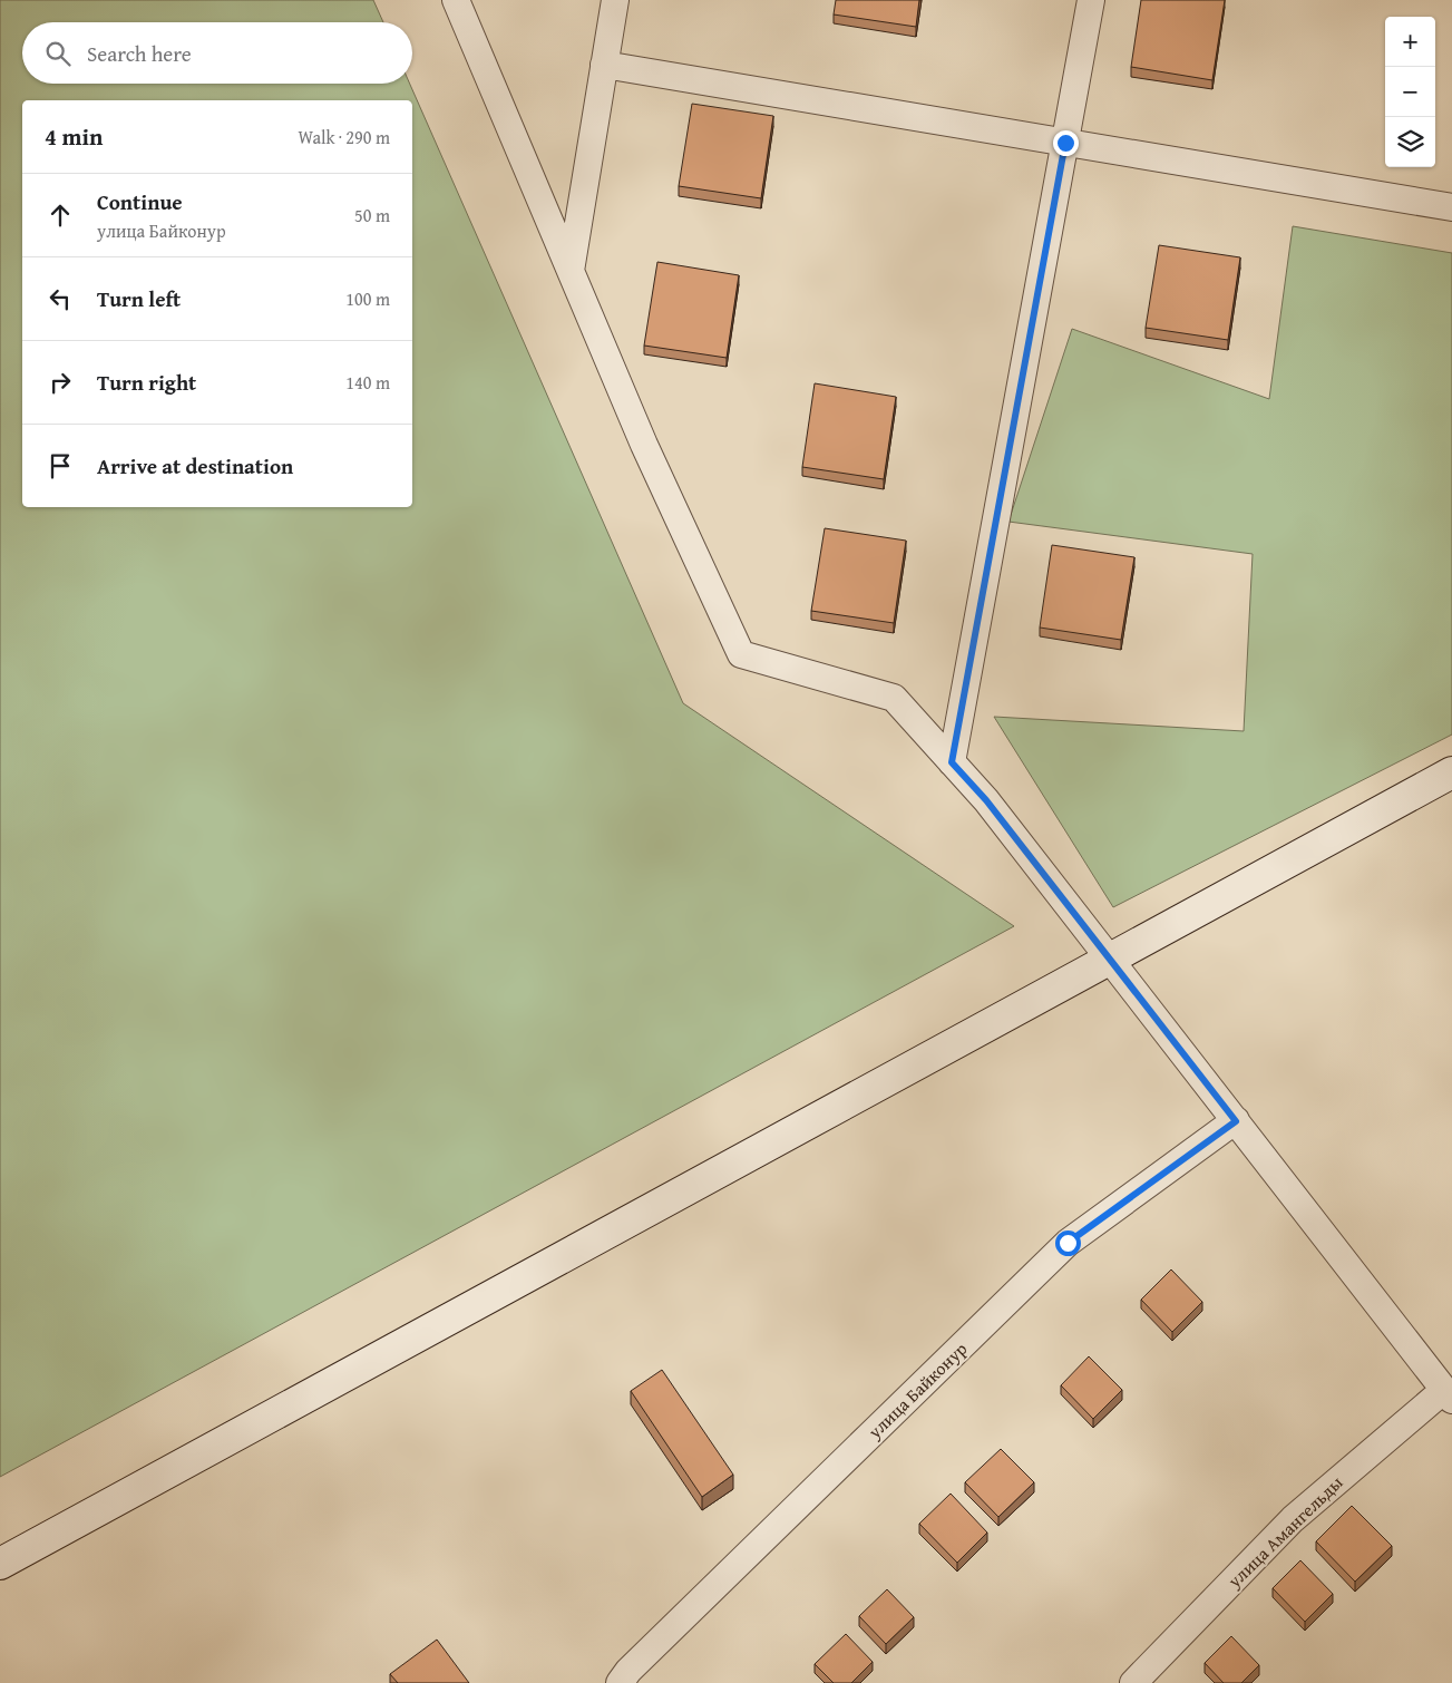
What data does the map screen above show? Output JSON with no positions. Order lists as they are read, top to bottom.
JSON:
{
  "streets": {
    "street": ["улица Байконур", "улица Амангельды"]
  },
  "page": {
    "map_buttons": ["+", "−"],
    "search": "Search here",
    "heading": ["4 min", "Walk · 290 m"],
    "list": [
      ["Continue", "улица Байконур", "50 m"],
      ["Turn left", "100 m"],
      ["Turn right", "140 m"],
      "Arrive at destination"
    ]
  }
}
